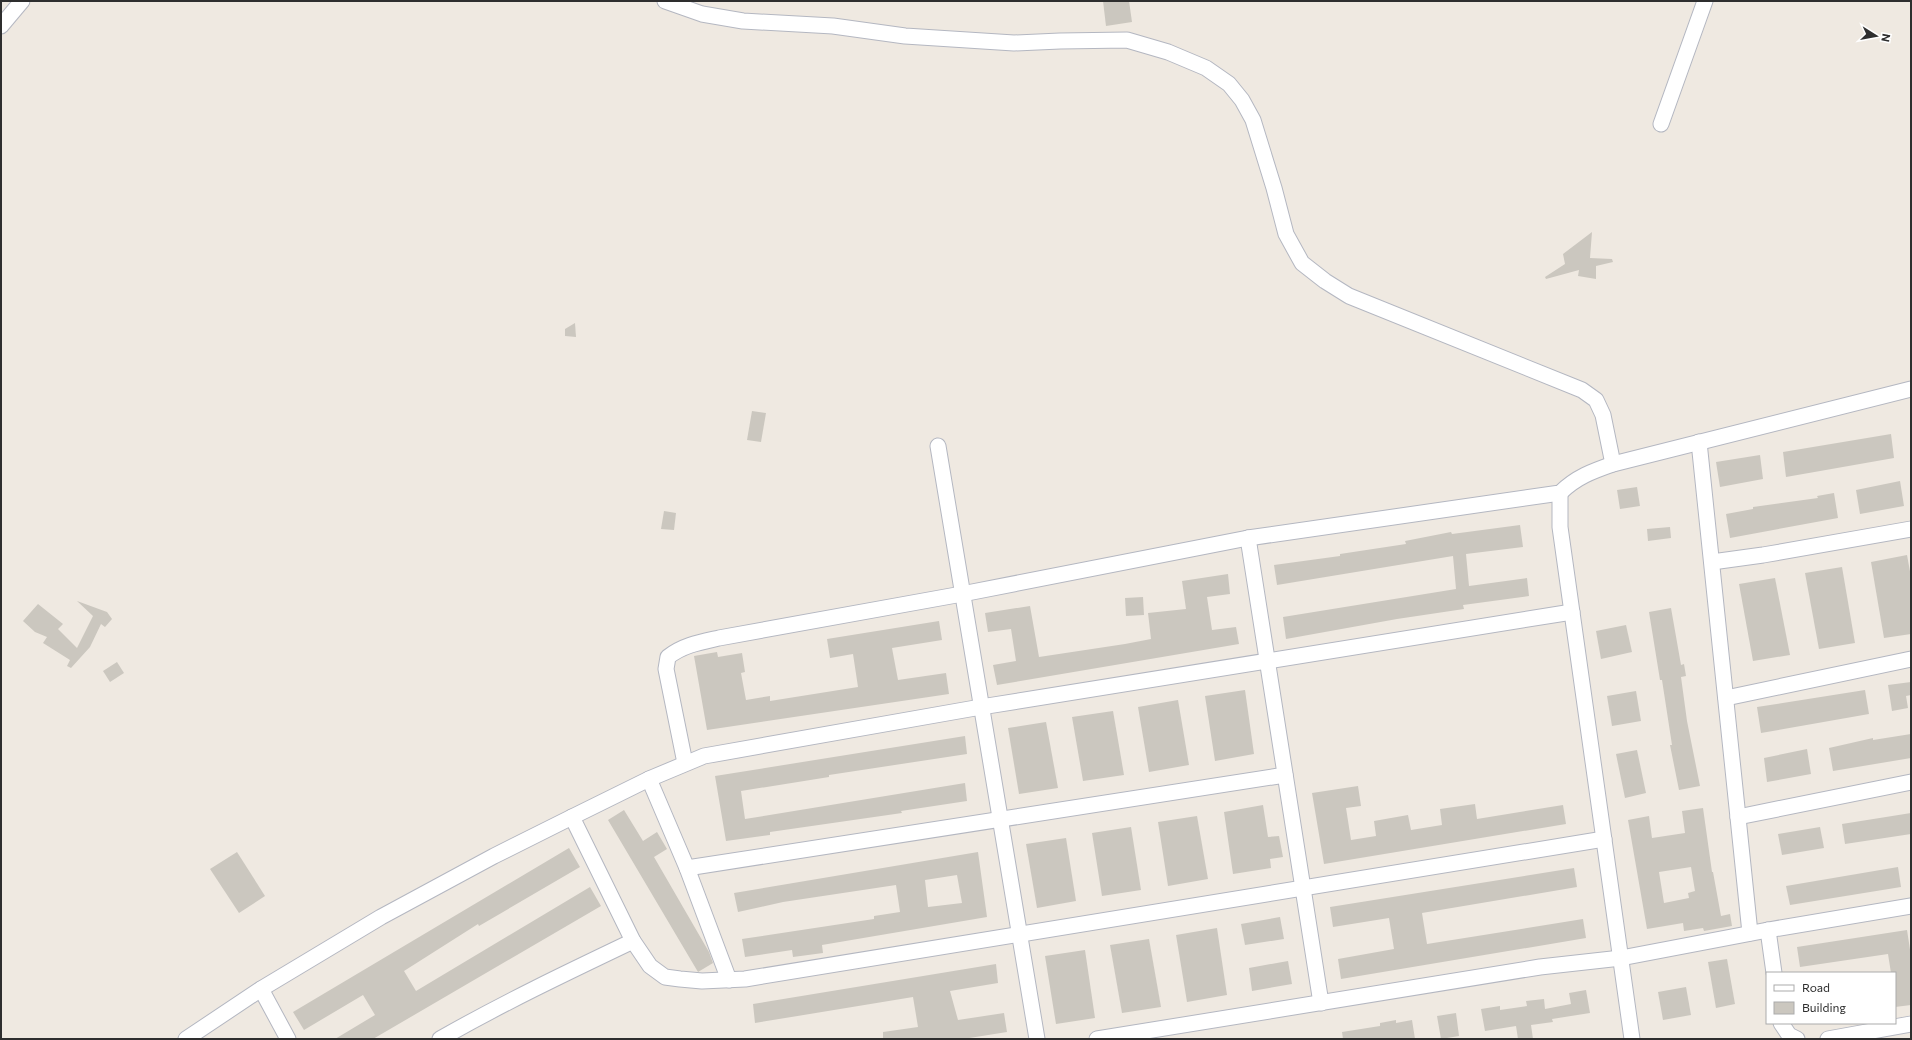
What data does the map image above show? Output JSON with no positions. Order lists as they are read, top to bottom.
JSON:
{
  "legend": ["Road", "Building"],
  "north": "right"
}
